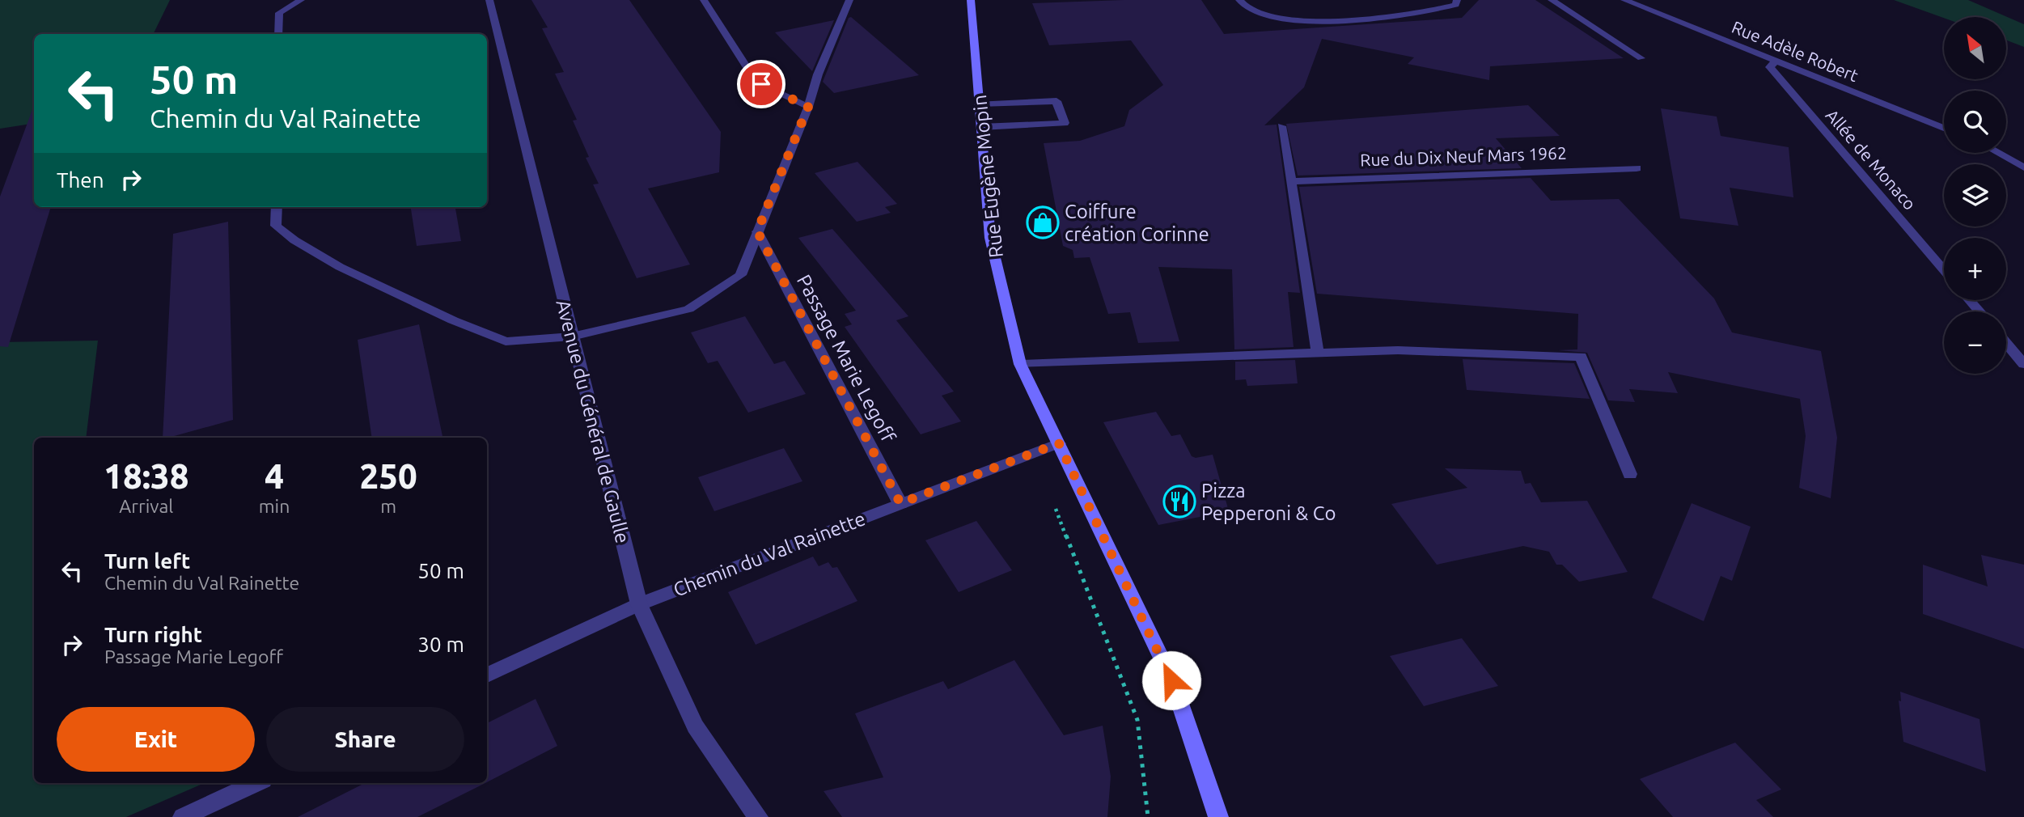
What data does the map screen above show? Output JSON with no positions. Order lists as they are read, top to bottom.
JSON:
{
  "streets": {
    "main road": ["Rue Eugène Mopin"],
    "street": [
      "Rue Adèle Robert",
      "Rue du Dix Neuf Mars 1962",
      "Allée de Monaco",
      "Passage Marie Legoff",
      "Avenue du Général de Gaulle",
      "Chemin du Val Rainette"
    ]
  },
  "crossings": [
    ["Rue Adèle Robert", "Allée de Monaco"],
    ["Rue Eugène Mopin", "Chemin du Val Rainette"],
    ["Passage Marie Legoff", "Chemin du Val Rainette"],
    ["Avenue du Général de Gaulle", "Chemin du Val Rainette"]
  ],
  "places": {
    "shop": ["Coiffure création Corinne"],
    "restaurant": ["Pizza Pepperoni & Co"]
  },
  "north": "top left",
  "page": {
    "map_buttons": ["+", "−"],
    "turn": ["50 m", "Chemin du Val Rainette"],
    "then": "Then",
    "eta": [
      "18:38",
      "Arrival",
      "4",
      "min",
      "250",
      "m"
    ],
    "list": [
      {
        "name": "Turn left",
        "note": "Chemin du Val Rainette",
        "value": "50 m"
      },
      {
        "name": "Turn right",
        "note": "Passage Marie Legoff",
        "value": "30 m"
      }
    ],
    "buttons": ["Exit", "Share"]
  }
}
